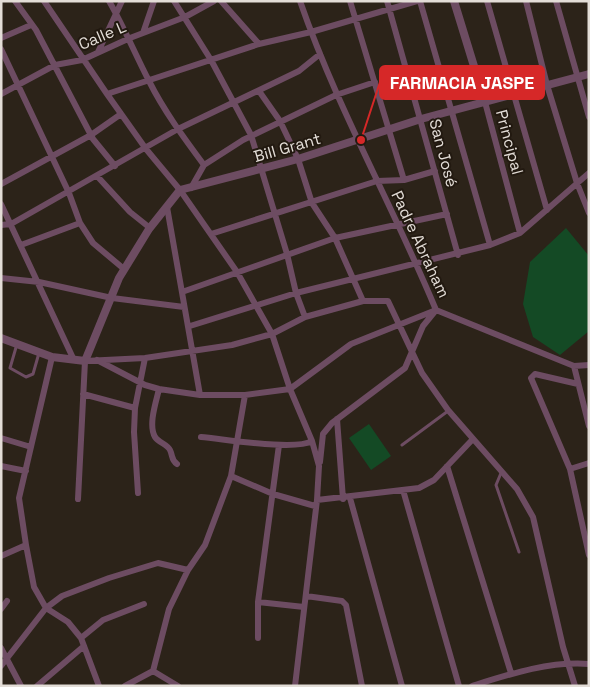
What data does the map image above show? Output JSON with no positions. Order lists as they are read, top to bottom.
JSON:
{
  "streets": {
    "street": [
      "Calle L",
      "Principal",
      "Bill Grant",
      "San José",
      "Padre Abraham"
    ]
  },
  "crossings": [
    ["Principal", "Bill Grant"],
    ["Bill Grant", "San José"],
    ["Bill Grant", "Padre Abraham"]
  ],
  "places": ["FARMACIA JASPE"]
}
